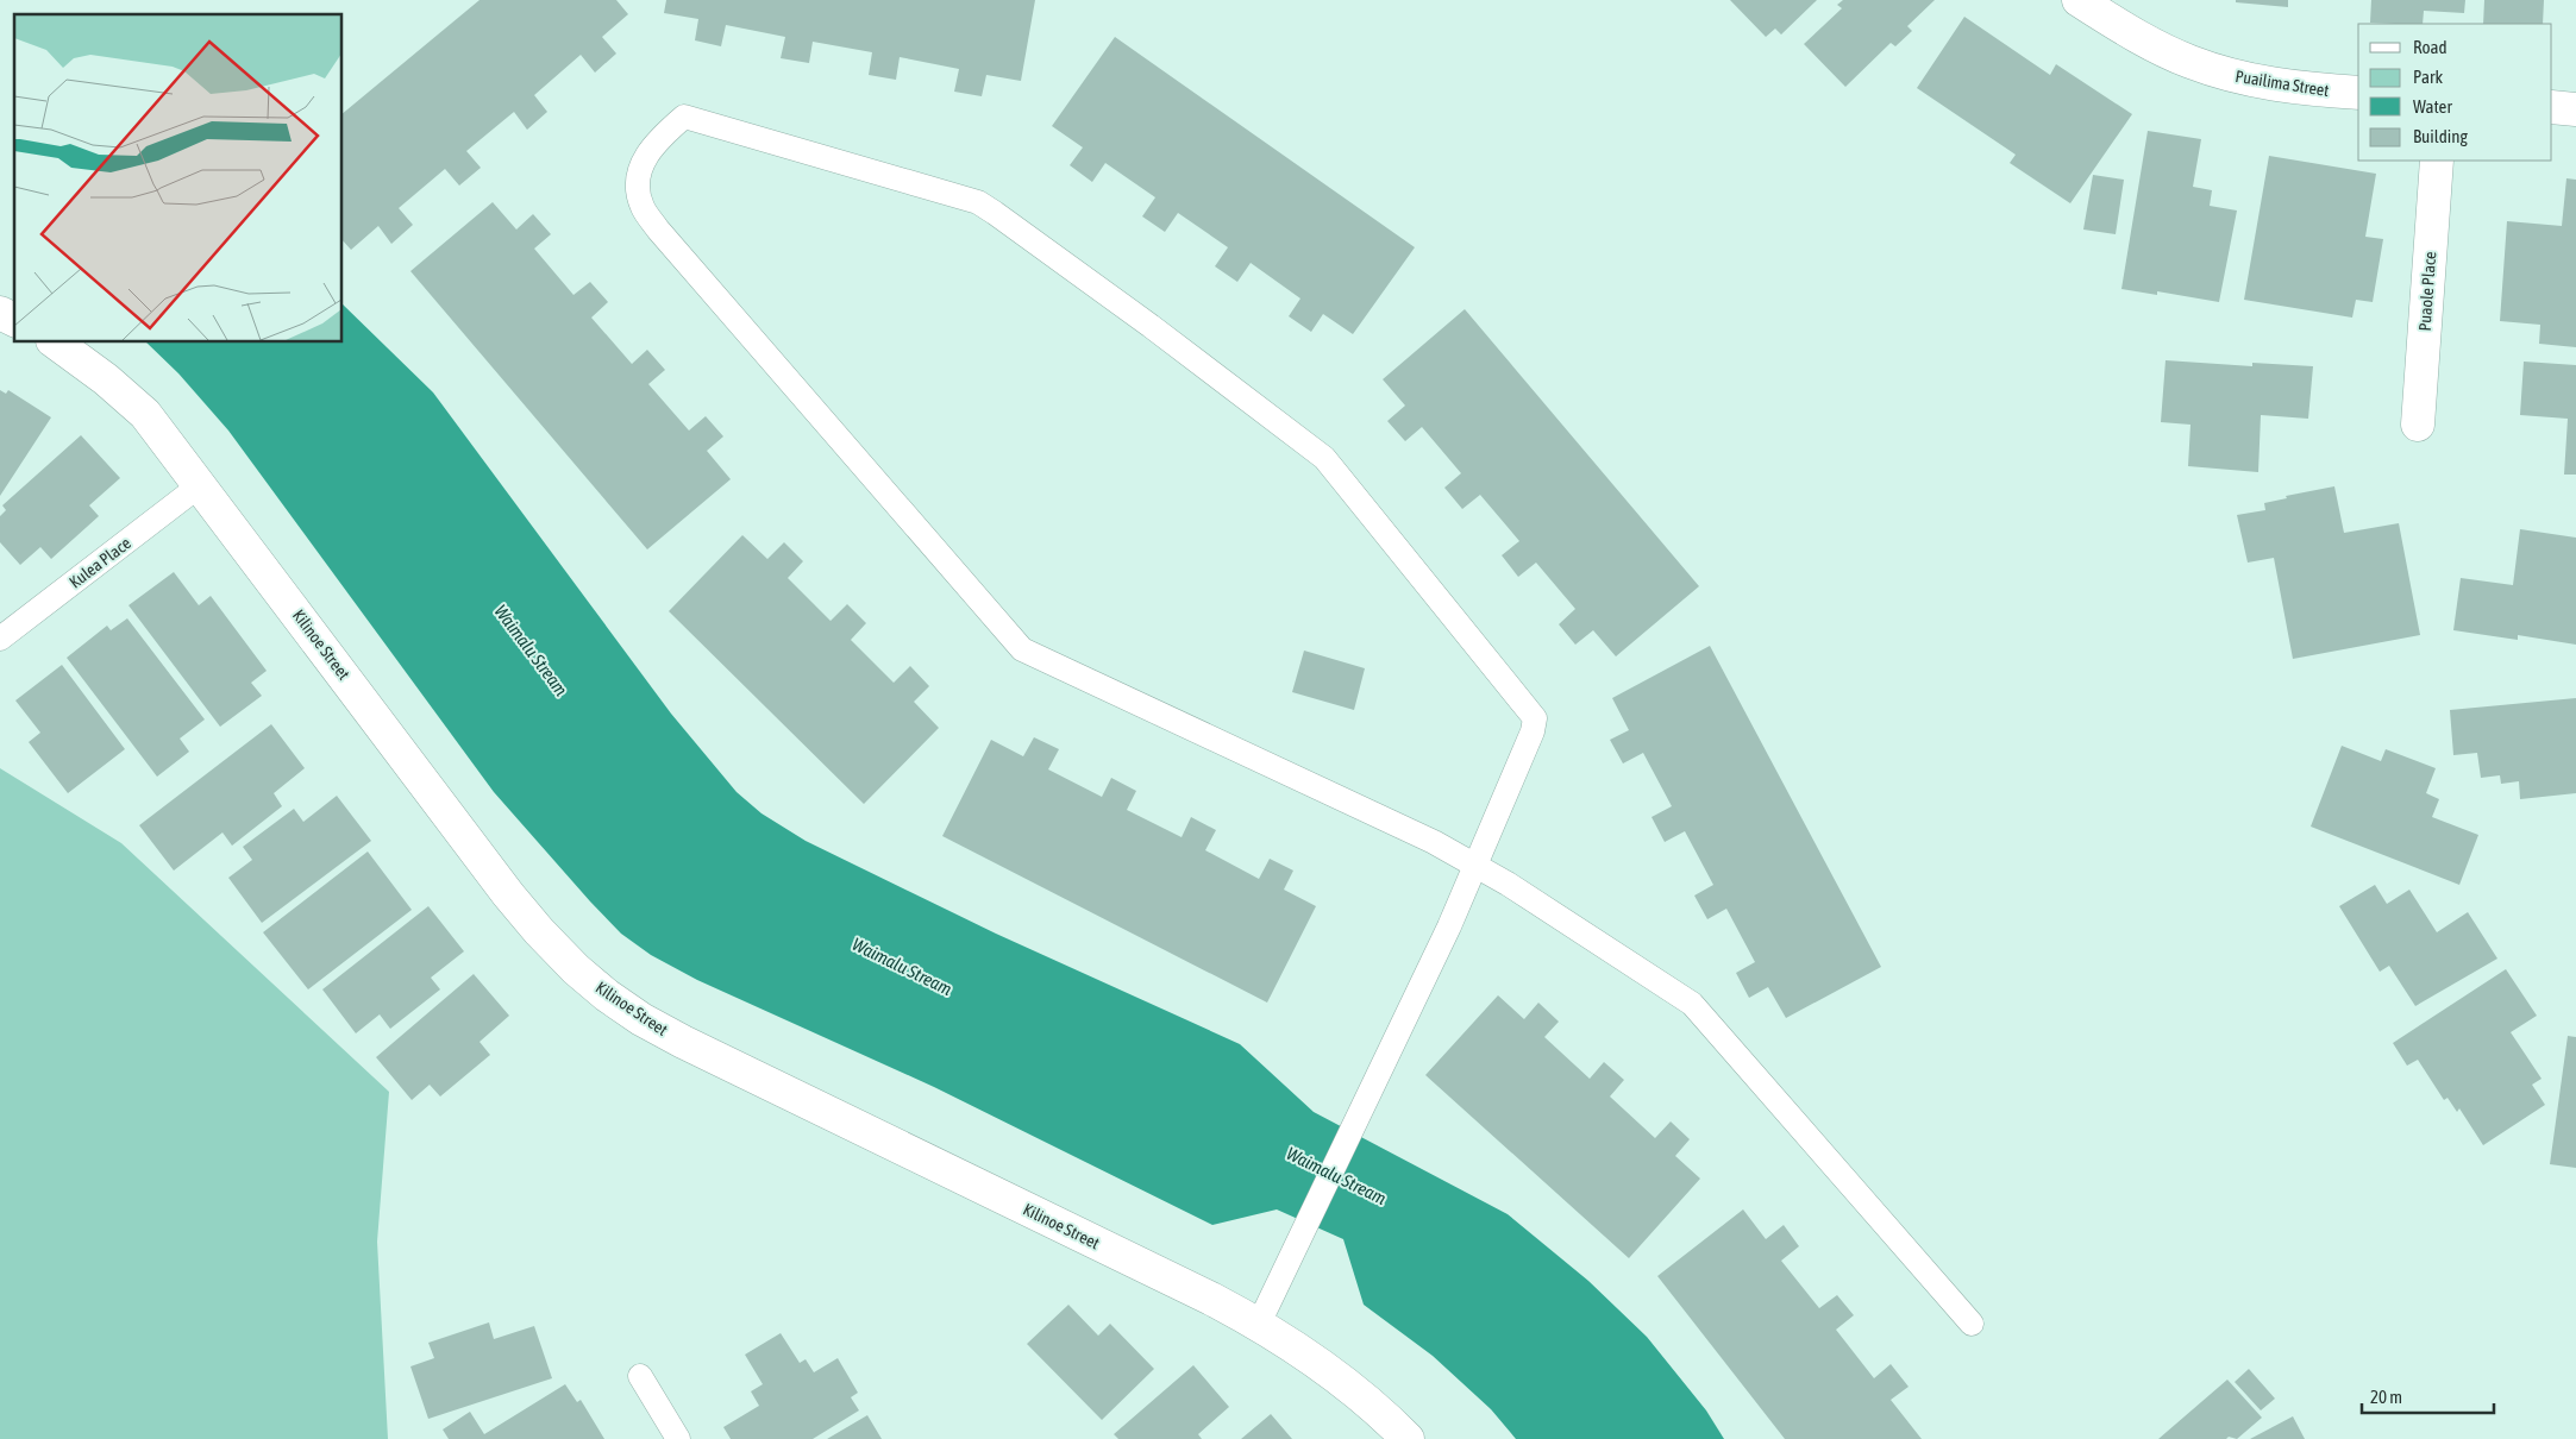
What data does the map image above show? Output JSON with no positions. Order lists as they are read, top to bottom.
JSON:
{
  "streets": {
    "street": ["Puailima Street", "Puaole Place", "Kilinoe Street"],
    "lane": ["Kulea Place"]
  },
  "crossings": [
    ["Kulea Place", "Kilinoe Street"]
  ],
  "water": ["Waimalu Stream"],
  "legend": [
    "Road",
    "Park",
    "Water",
    "Building"
  ],
  "scale_bar": "20 m"
}
